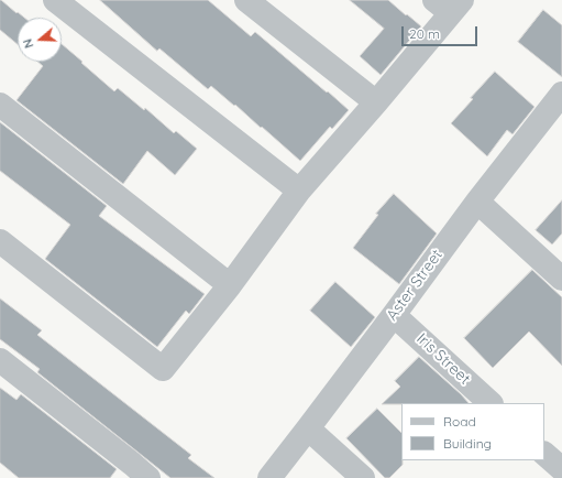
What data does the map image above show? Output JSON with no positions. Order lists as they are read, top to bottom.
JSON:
{
  "streets": {
    "street": ["Aster Street", "Iris Street"]
  },
  "crossings": [
    ["Aster Street", "Iris Street"]
  ],
  "legend": ["Road", "Building"],
  "scale_bar": "20 m",
  "north": "left"
}
